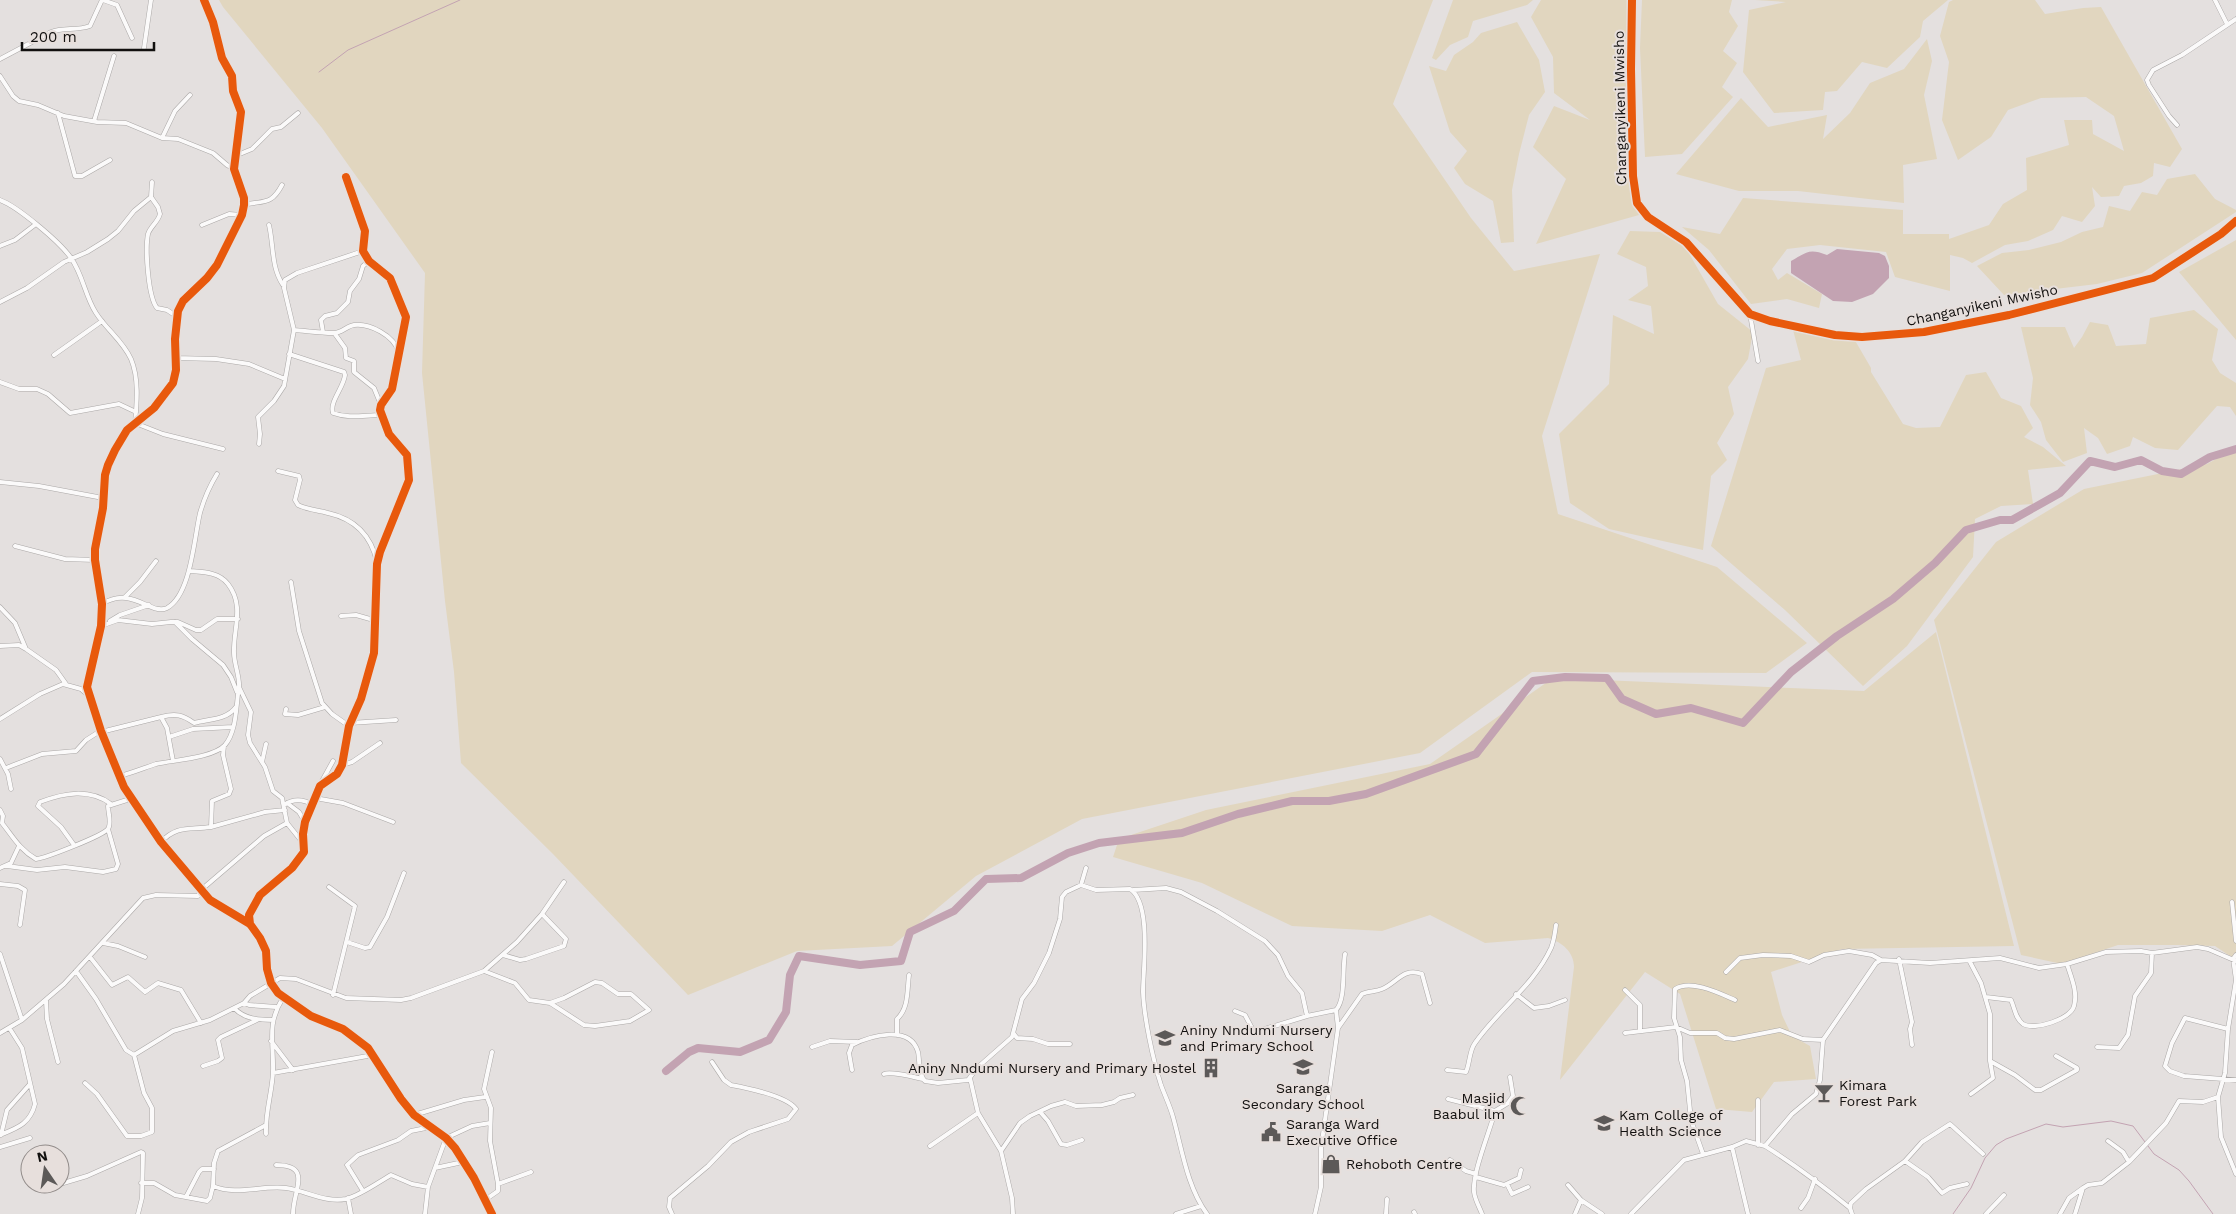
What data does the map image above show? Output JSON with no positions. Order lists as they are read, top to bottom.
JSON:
{
  "streets": {
    "street": ["Changanyikeni Mwisho"]
  },
  "places": {
    "school or university": ["Aniny Nndumi Nursery and Primary School", "Saranga Secondary School", "Kam College of Health Science"],
    "building": ["Aniny Nndumi Nursery and Primary Hostel"],
    "bar": ["Kimara Forest Park"],
    "mosque": ["Masjid Baabul ilm"],
    "public building": ["Saranga Ward Executive Office"],
    "shop": ["Rehoboth Centre"]
  },
  "scale_bar": "200 m",
  "north": "top"
}
